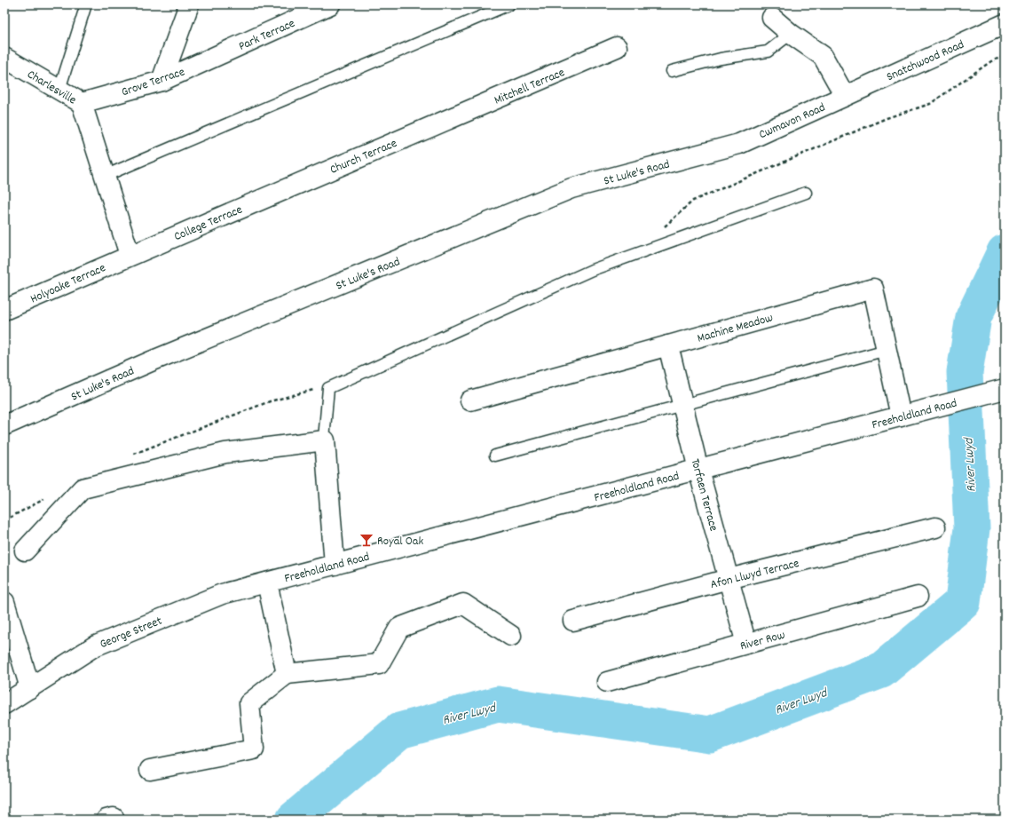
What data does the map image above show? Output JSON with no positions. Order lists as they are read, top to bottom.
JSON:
{
  "streets": {
    "street": [
      "Park Terrace",
      "Snatchwood Road",
      "Grove Terrace",
      "Mitchell Terrace",
      "Charlesville",
      "Cwmavon Road",
      "Church Terrace",
      "St Luke's Road",
      "College Terrace",
      "Holyoake Terrace",
      "Machine Meadow",
      "Freeholdland Road",
      "Torfaen Terrace",
      "Afon Llwyd Terrace",
      "George Street",
      "River Row"
    ]
  },
  "crossings": [
    ["Park Terrace", "Grove Terrace"],
    ["Snatchwood Road", "Cwmavon Road"],
    ["Grove Terrace", "Charlesville"],
    ["Mitchell Terrace", "Church Terrace"],
    ["Cwmavon Road", "St Luke's Road"],
    ["Church Terrace", "College Terrace"],
    ["College Terrace", "Holyoake Terrace"],
    ["Machine Meadow", "Freeholdland Road"],
    ["Machine Meadow", "Torfaen Terrace"],
    ["Freeholdland Road", "Torfaen Terrace"],
    ["Freeholdland Road", "George Street"],
    ["Torfaen Terrace", "Afon Llwyd Terrace"],
    ["Torfaen Terrace", "River Row"]
  ],
  "water": ["River Lwyd"],
  "places": {
    "bar": ["Royal Oak"]
  }
}
